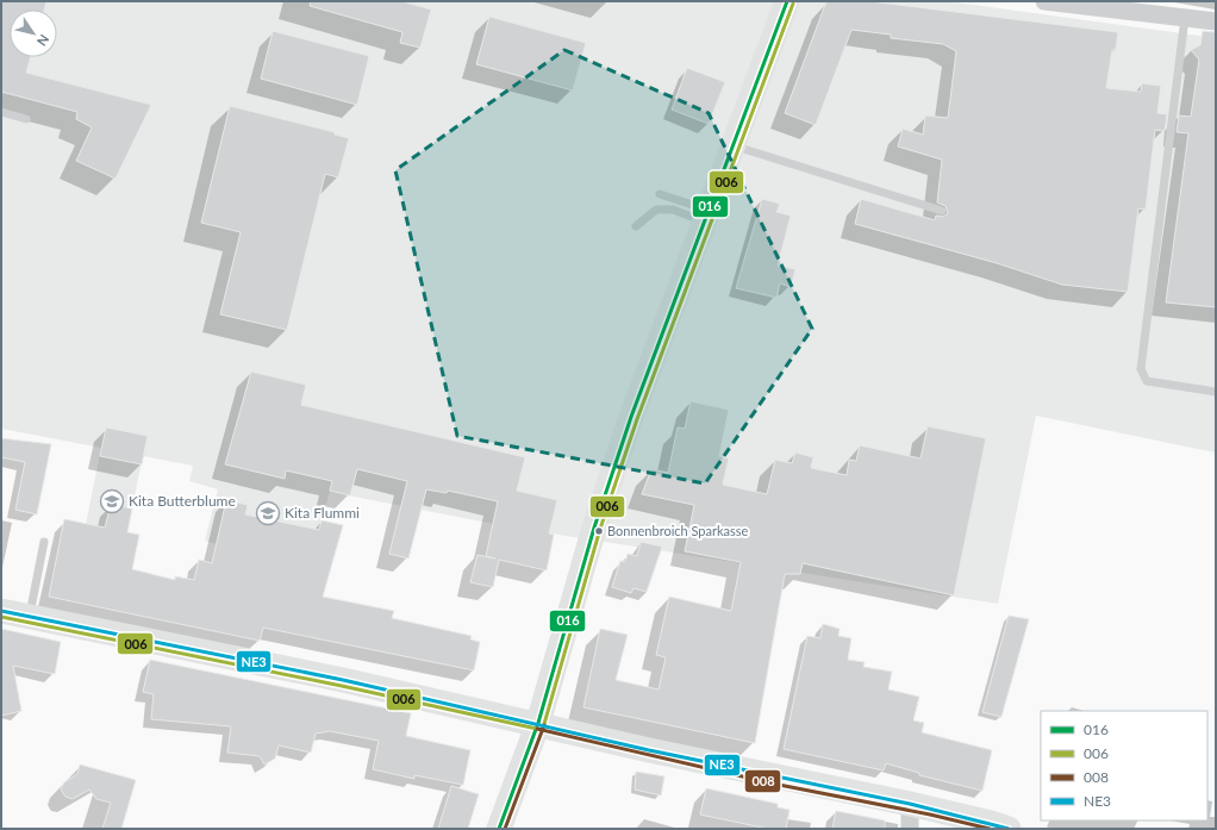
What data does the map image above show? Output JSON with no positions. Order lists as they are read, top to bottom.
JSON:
{
  "places": {
    "school or university": ["Kita Butterblume", "Kita Flummi"],
    "other": ["Bonnenbroich Sparkasse"]
  },
  "lines": [
    "transit line 016",
    "transit line 006",
    "transit line NE3",
    "transit line 008"
  ],
  "legend": [
    "016",
    "006",
    "008",
    "NE3"
  ],
  "north": "bottom right"
}
